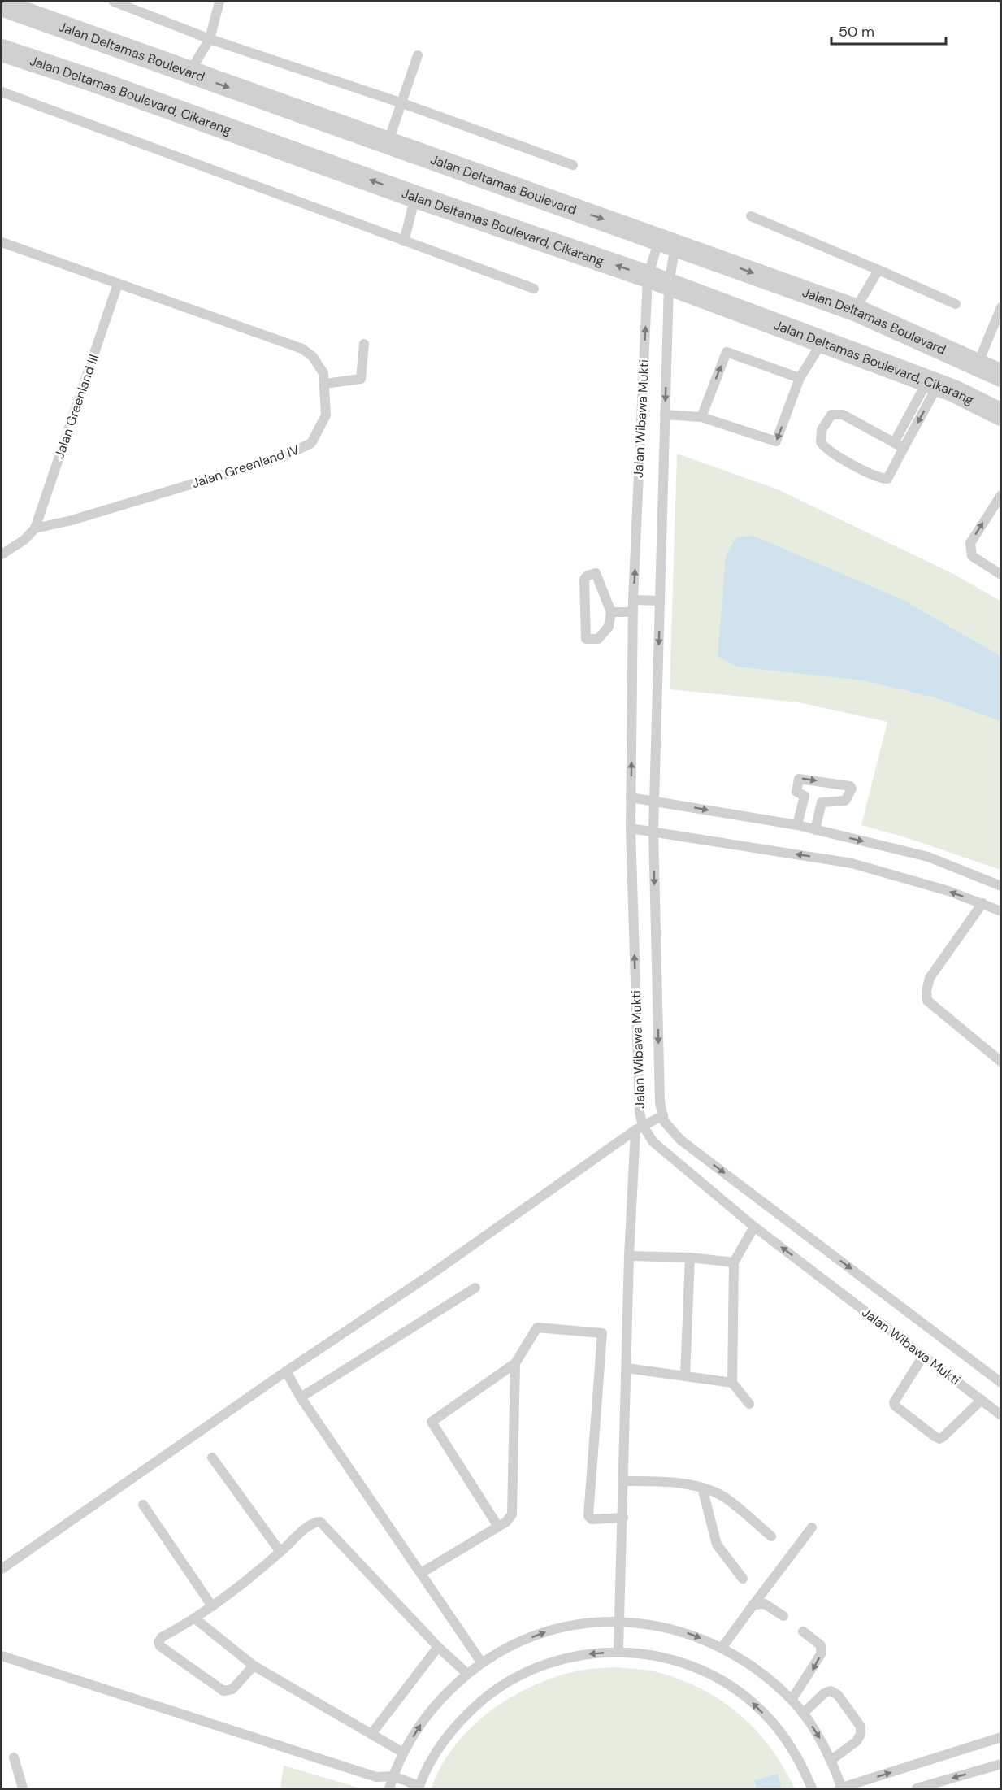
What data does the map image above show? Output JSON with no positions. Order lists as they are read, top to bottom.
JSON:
{
  "streets": {
    "street": ["Jalan Deltamas Boulevard", "Jalan Deltamas Boulevard, Cikarang"],
    "lane": ["Jalan Greenland III", "Jalan Wibawa Mukti", "Jalan Greenland IV"]
  },
  "crossings": [
    ["Jalan Deltamas Boulevard", "Jalan Wibawa Mukti"],
    ["Jalan Deltamas Boulevard, Cikarang", "Jalan Wibawa Mukti"],
    ["Jalan Greenland III", "Jalan Greenland IV"]
  ],
  "one_way": ["Jalan Deltamas Boulevard", "Jalan Deltamas Boulevard, Cikarang"],
  "scale_bar": "50 m"
}
